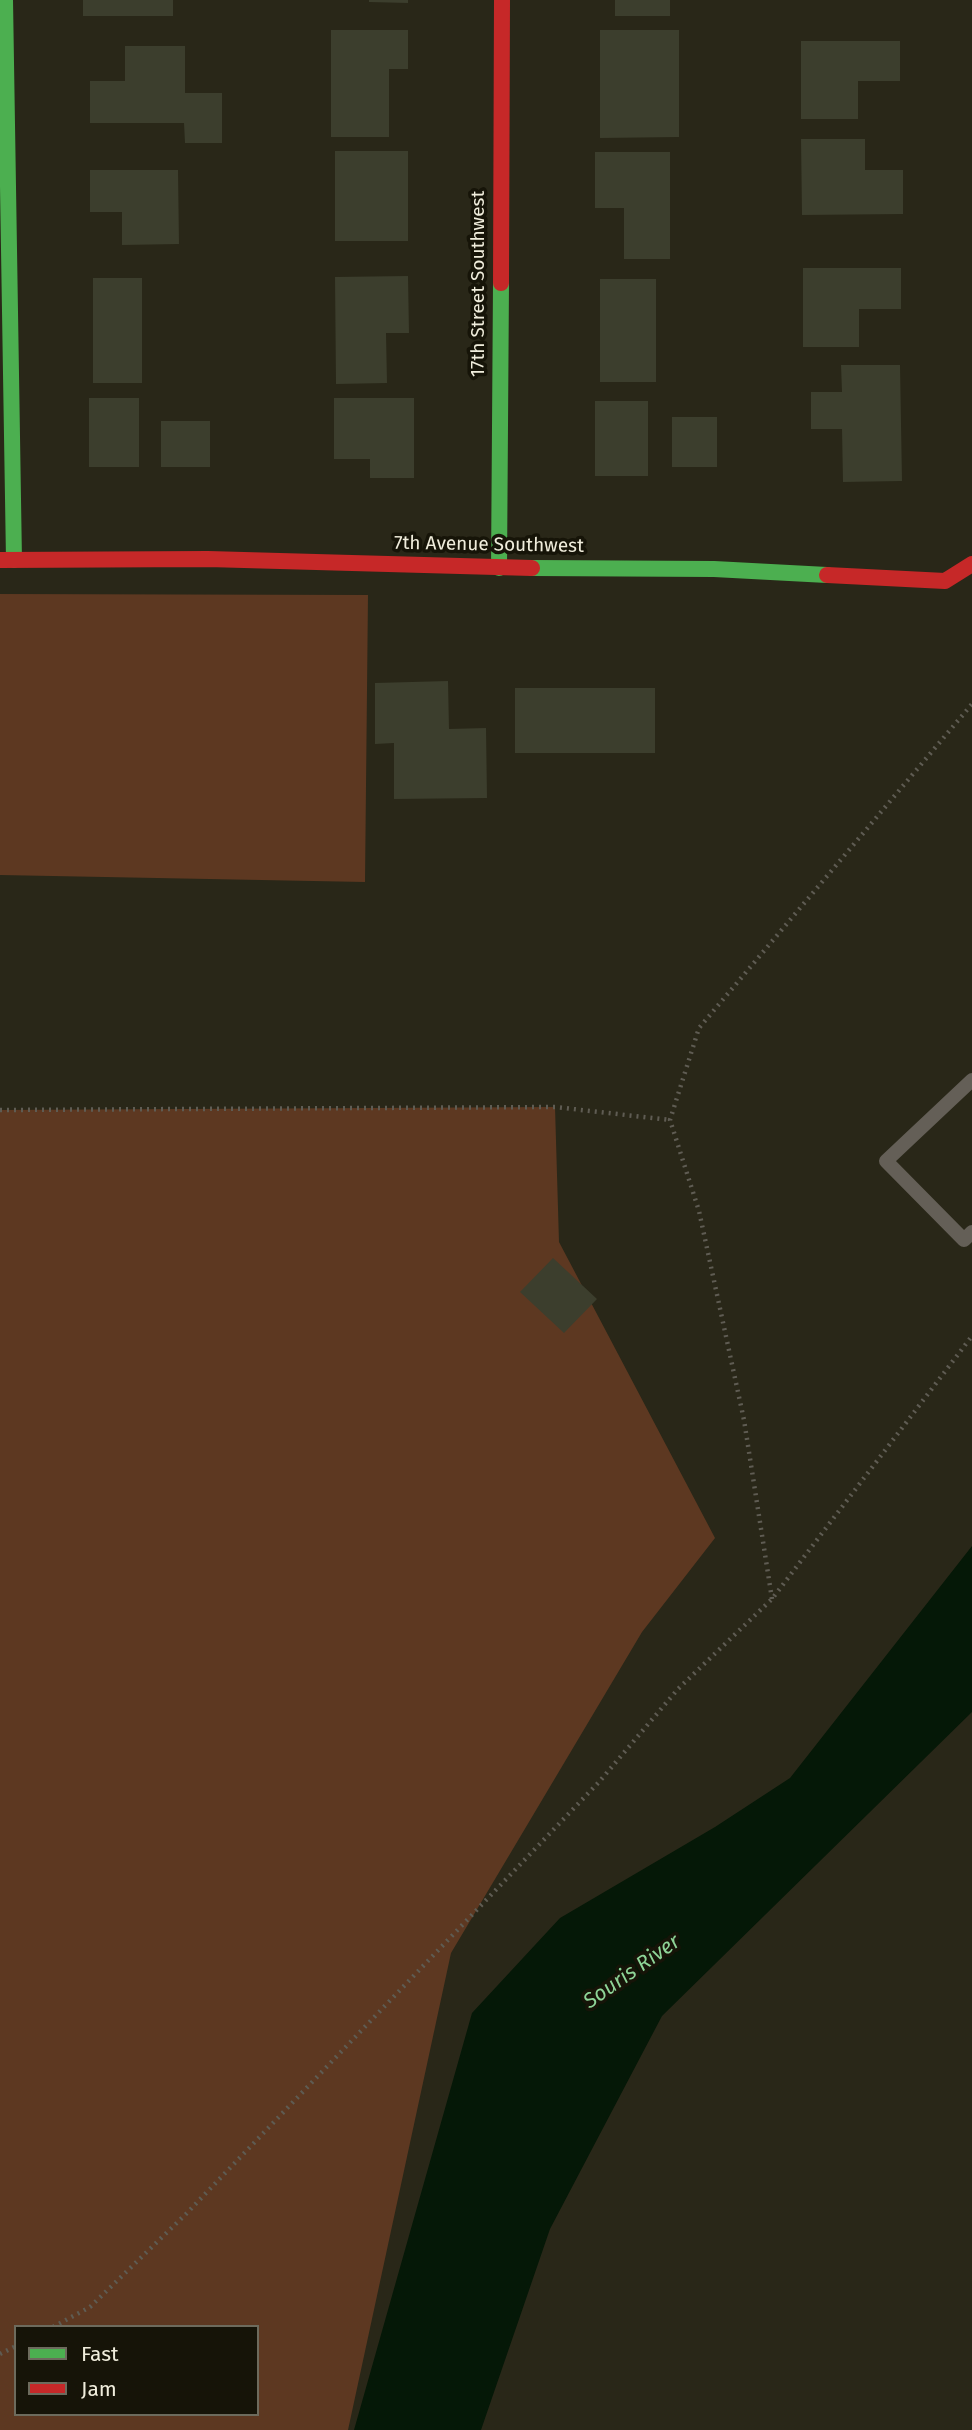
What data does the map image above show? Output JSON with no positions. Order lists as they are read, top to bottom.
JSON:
{
  "streets": {
    "street": ["17th Street Southwest", "7th Avenue Southwest"]
  },
  "crossings": [
    ["17th Street Southwest", "7th Avenue Southwest"]
  ],
  "water": ["Souris River"],
  "legend": ["Fast", "Jam"]
}
